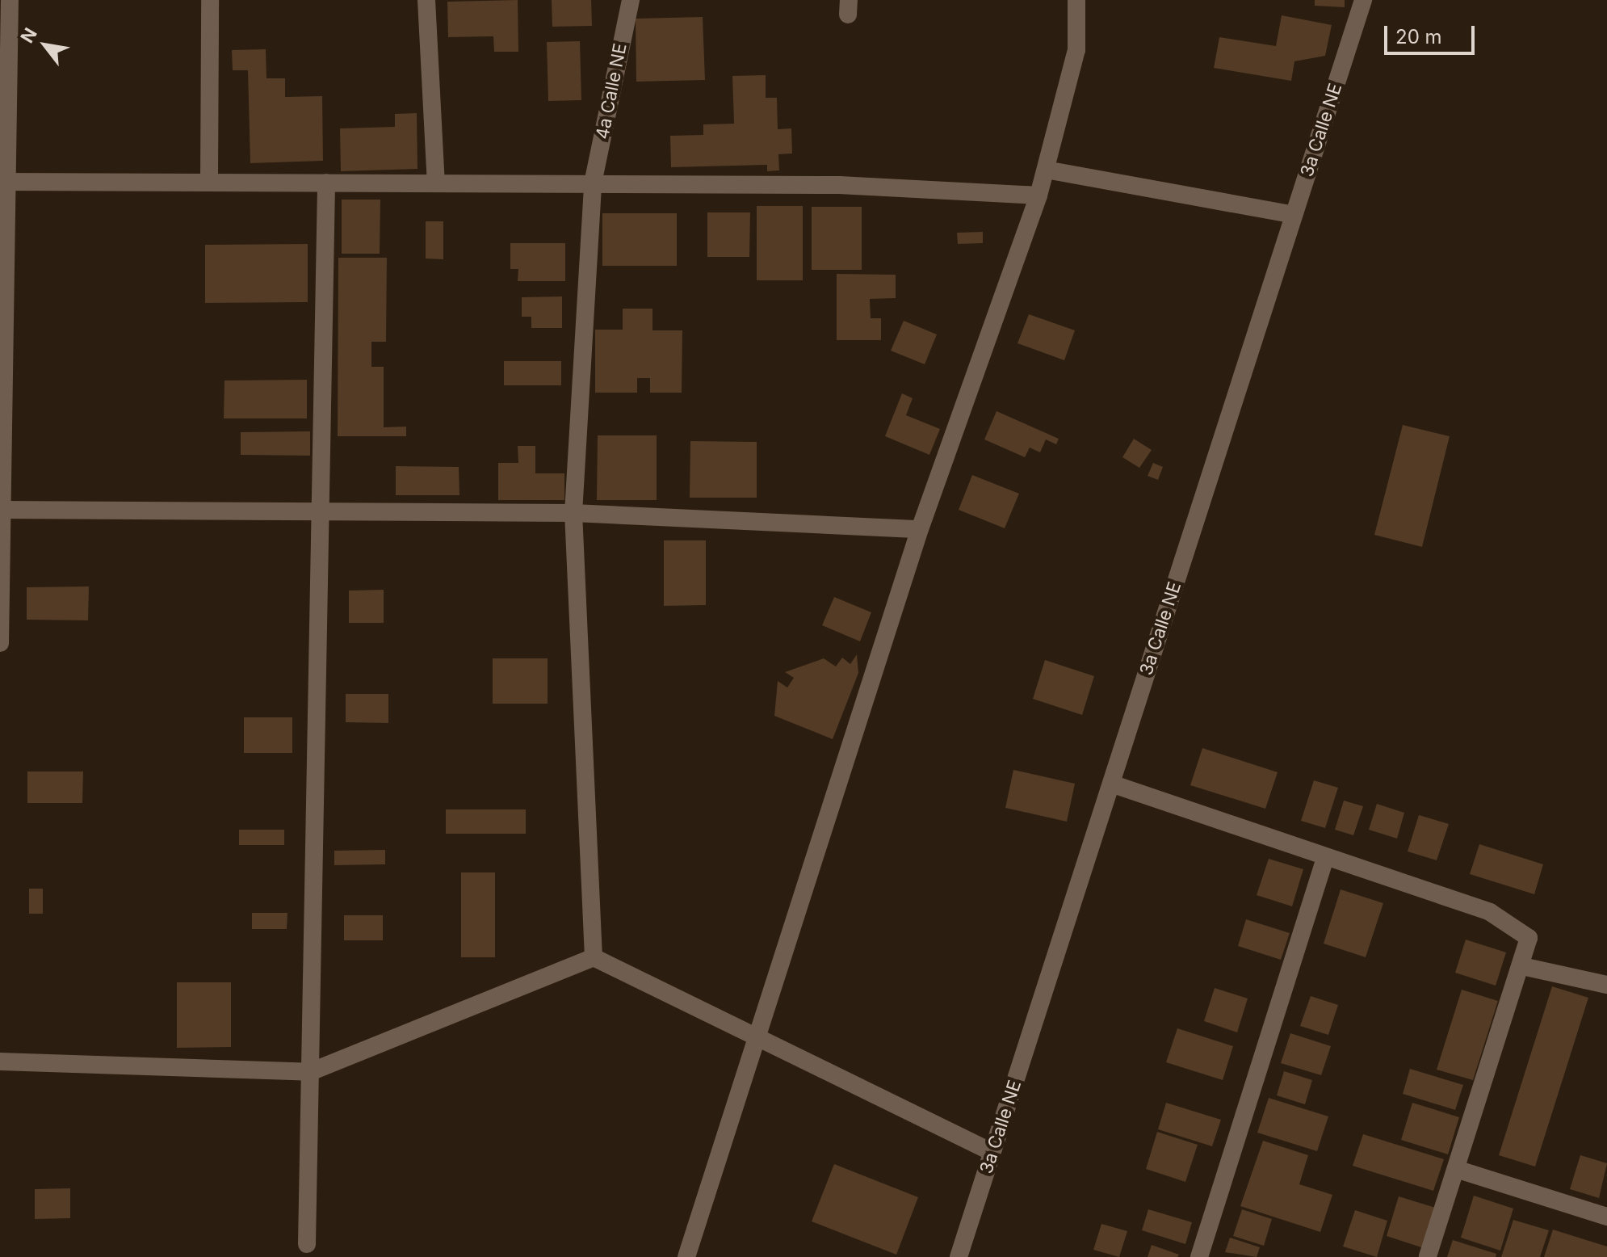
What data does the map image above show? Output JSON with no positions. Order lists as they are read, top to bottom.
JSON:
{
  "streets": {
    "street": ["4a Calle NE", "3a Calle NE"]
  },
  "scale_bar": "20 m",
  "north": "top left"
}
